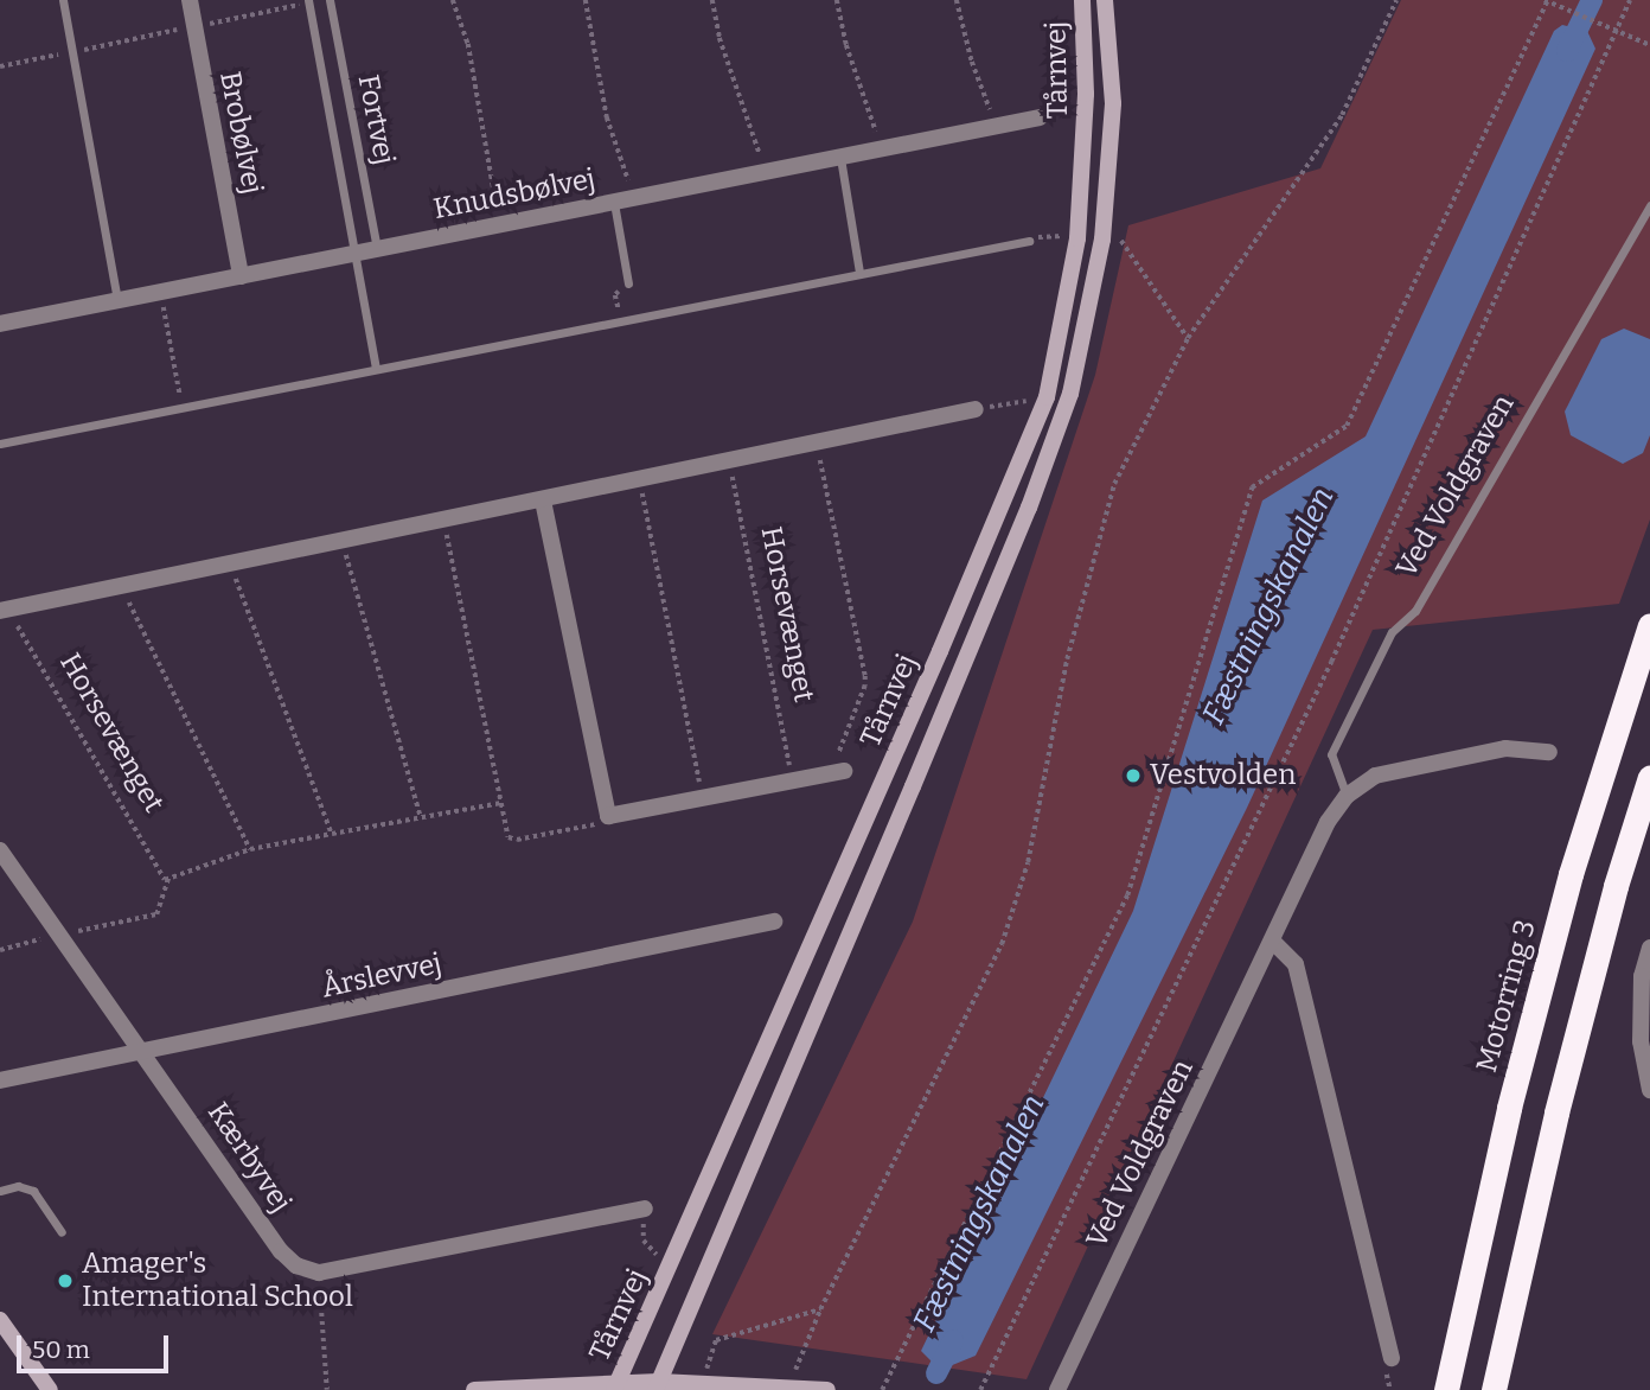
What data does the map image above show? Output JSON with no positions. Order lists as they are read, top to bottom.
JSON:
{
  "streets": {
    "highway": ["Motorring 3"],
    "street": [
      "Tårnvej",
      "Brobølvej",
      "Knudsbølvej",
      "Ved Voldgraven",
      "Årslevvej",
      "Kærbyvej"
    ],
    "lane": ["Fortvej"],
    "path": ["Horsevænget"]
  },
  "crossings": [
    ["Fortvej", "Knudsbølvej"],
    ["Brobølvej", "Knudsbølvej"],
    ["Årslevvej", "Kærbyvej"]
  ],
  "water": ["Fæstningskanalen"],
  "places": ["Vestvolden", "Amager's International School"],
  "scale_bar": "50 m"
}
